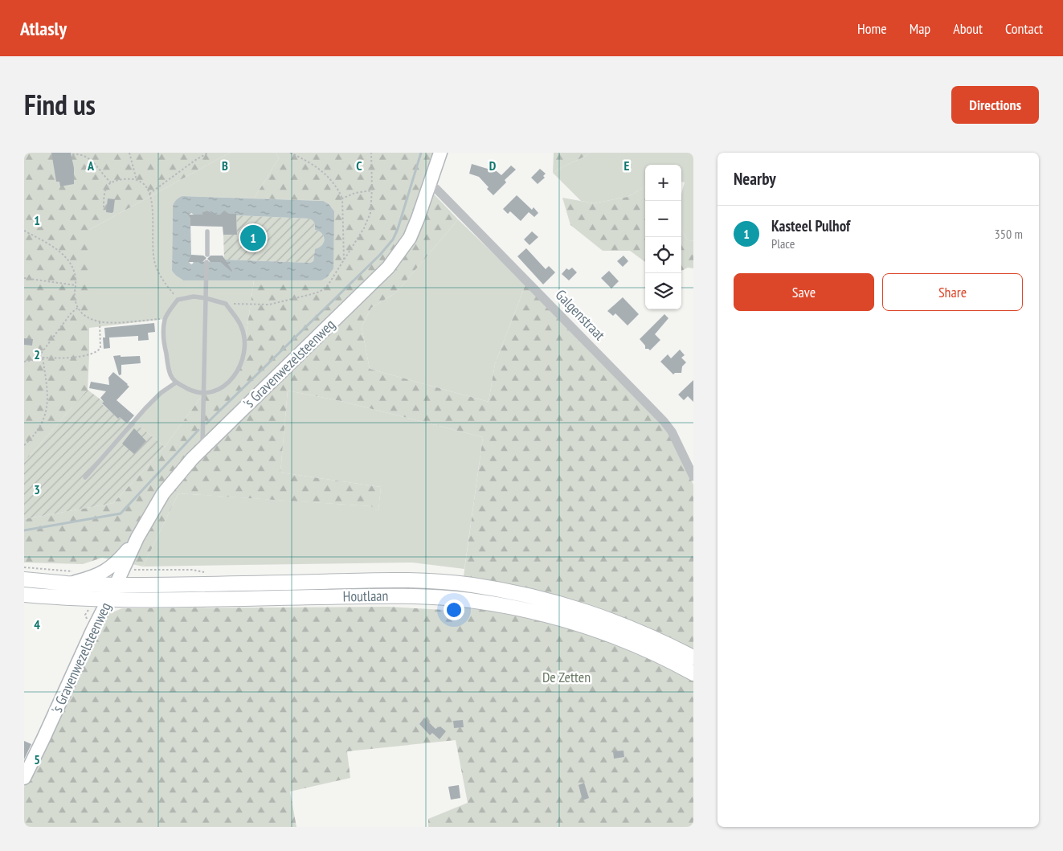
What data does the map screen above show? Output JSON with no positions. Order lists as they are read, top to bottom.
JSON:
{
  "streets": {
    "main road": ["Houtlaan"],
    "street": ["Galgenstraat", "'s Gravenwezelsteenweg"]
  },
  "crossings": [
    ["Galgenstraat", "'s Gravenwezelsteenweg"],
    ["'s Gravenwezelsteenweg", "Houtlaan"]
  ],
  "parks": ["De Zetten"],
  "page": {
    "header": "Atlasly",
    "nav": [
      "Home",
      "Map",
      "About",
      "Contact"
    ],
    "title": "Find us",
    "buttons": [
      "Directions",
      ["Save", "Share"]
    ],
    "heading": "Nearby",
    "map_buttons": ["+", "−"],
    "list": [
      {
        "mark": "1",
        "name": "Kasteel Pulhof",
        "note": "Place",
        "value": "350 m"
      }
    ],
    "pins": "1"
  },
  "grid": {
    "columns": [
      "A",
      "B",
      "C",
      "D",
      "E"
    ],
    "rows": [
      "1",
      "2",
      "3",
      "4",
      "5"
    ]
  }
}
